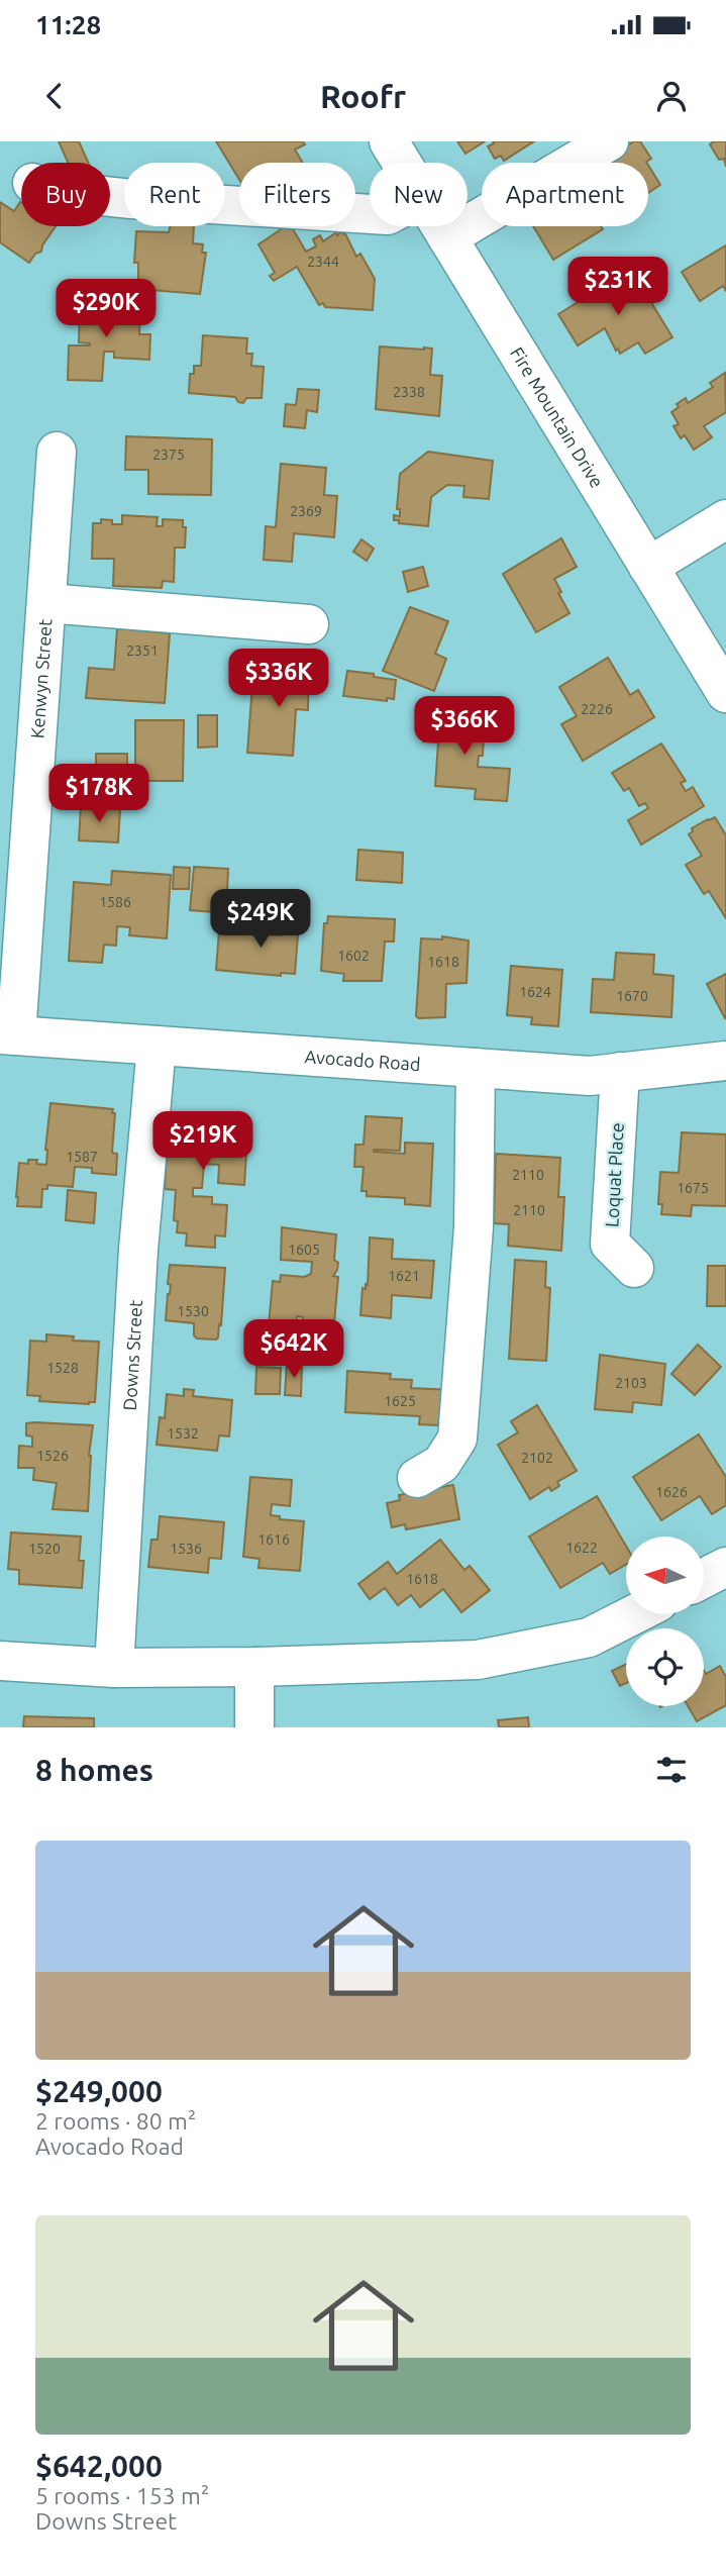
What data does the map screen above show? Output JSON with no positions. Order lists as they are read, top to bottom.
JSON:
{
  "streets": {
    "street": [
      "Fire Mountain Drive",
      "Kenwyn Street",
      "Avocado Road",
      "Loquat Place",
      "Downs Street"
    ]
  },
  "crossings": [
    ["Kenwyn Street", "Avocado Road"],
    ["Avocado Road", "Loquat Place"],
    ["Avocado Road", "Downs Street"]
  ],
  "house_numbers": [
    "2344",
    "2338",
    "2375",
    "2369",
    "2351",
    "2226",
    "1586",
    "1602",
    "1618",
    "1624",
    "1670",
    "1587",
    "2110",
    "1675",
    "2110",
    "1605",
    "1621",
    "1530",
    "1528",
    "2103",
    "1625",
    "1532",
    "1526",
    "2102",
    "1626",
    "1616",
    "1622",
    "1520",
    "1536",
    "1618"
  ],
  "north": "left",
  "page": {
    "status": "11:28",
    "header": "Roofr",
    "chip": [
      "Buy",
      "Rent",
      "Filters",
      "New",
      "Apartment"
    ],
    "price": [
      "$231K",
      "$290K",
      "$336K",
      "$366K",
      "$178K",
      "$249K",
      "$219K",
      "$642K"
    ],
    "heading": "8 homes",
    "list": [
      {
        "name": "$249,000",
        "note": "2 rooms · 80 m² · Avocado Road"
      },
      {
        "name": "$642,000",
        "note": "5 rooms · 153 m² · Downs Street"
      }
    ]
  }
}
